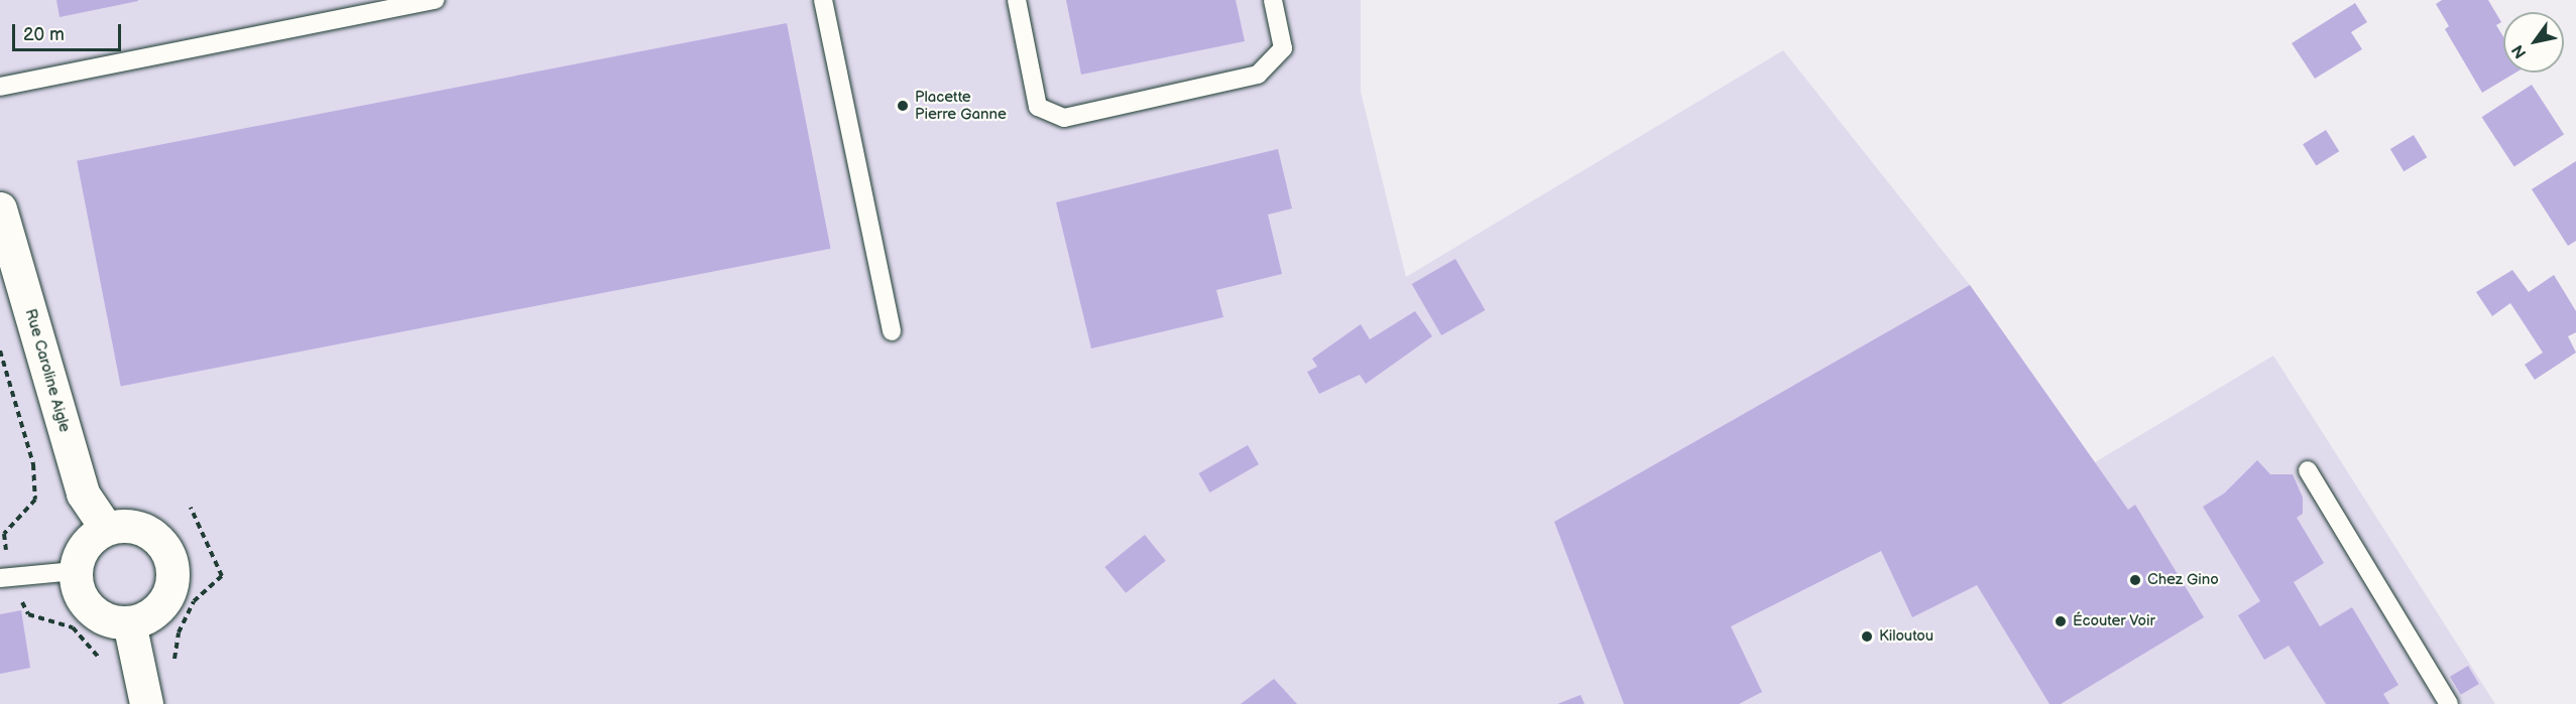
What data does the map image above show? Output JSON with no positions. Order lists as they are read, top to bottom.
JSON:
{
  "streets": {
    "street": ["Rue Caroline Aigle"]
  },
  "places": [
    "Placette Pierre Ganne",
    "Chez Gino",
    "Écouter Voir",
    "Kiloutou"
  ],
  "scale_bar": "20 m",
  "north": "bottom left"
}
